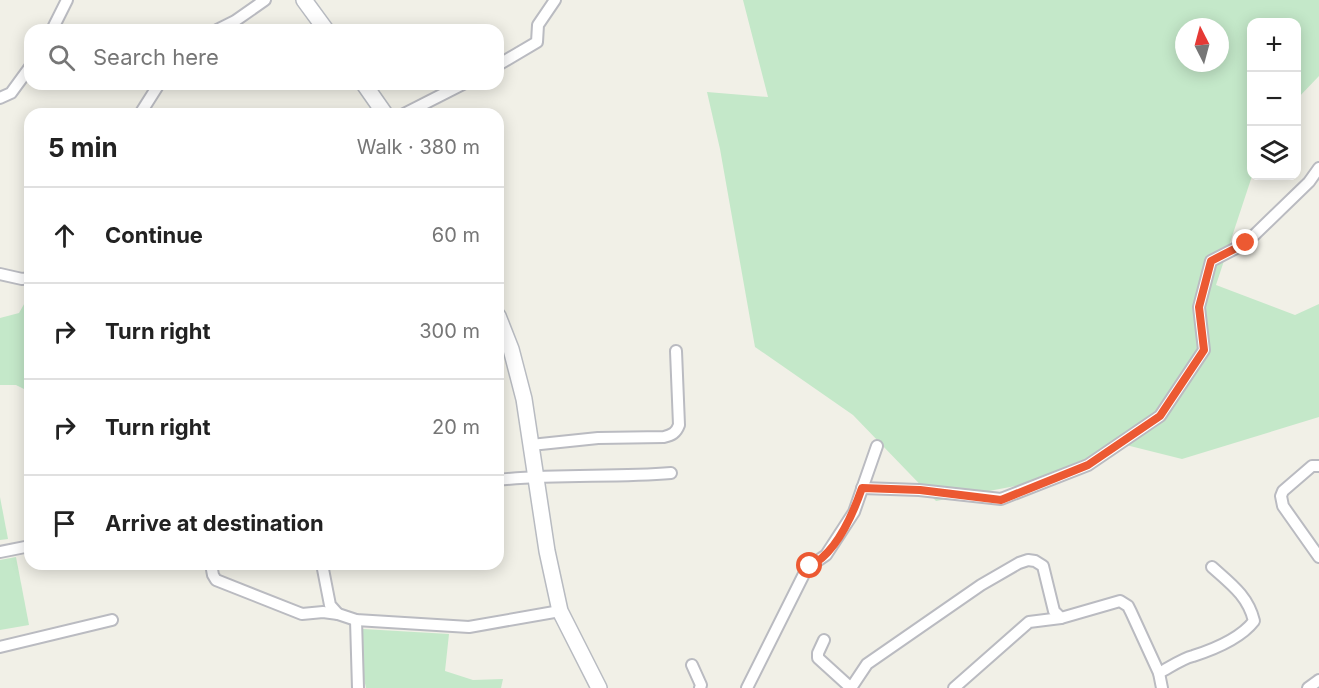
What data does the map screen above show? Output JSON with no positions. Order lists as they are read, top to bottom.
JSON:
{
  "north": "top",
  "page": {
    "map_buttons": ["+", "−"],
    "search": "Search here",
    "heading": ["5 min", "Walk · 380 m"],
    "list": [
      ["Continue", "60 m"],
      ["Turn right", "300 m"],
      ["Turn right", "20 m"],
      "Arrive at destination"
    ]
  }
}
